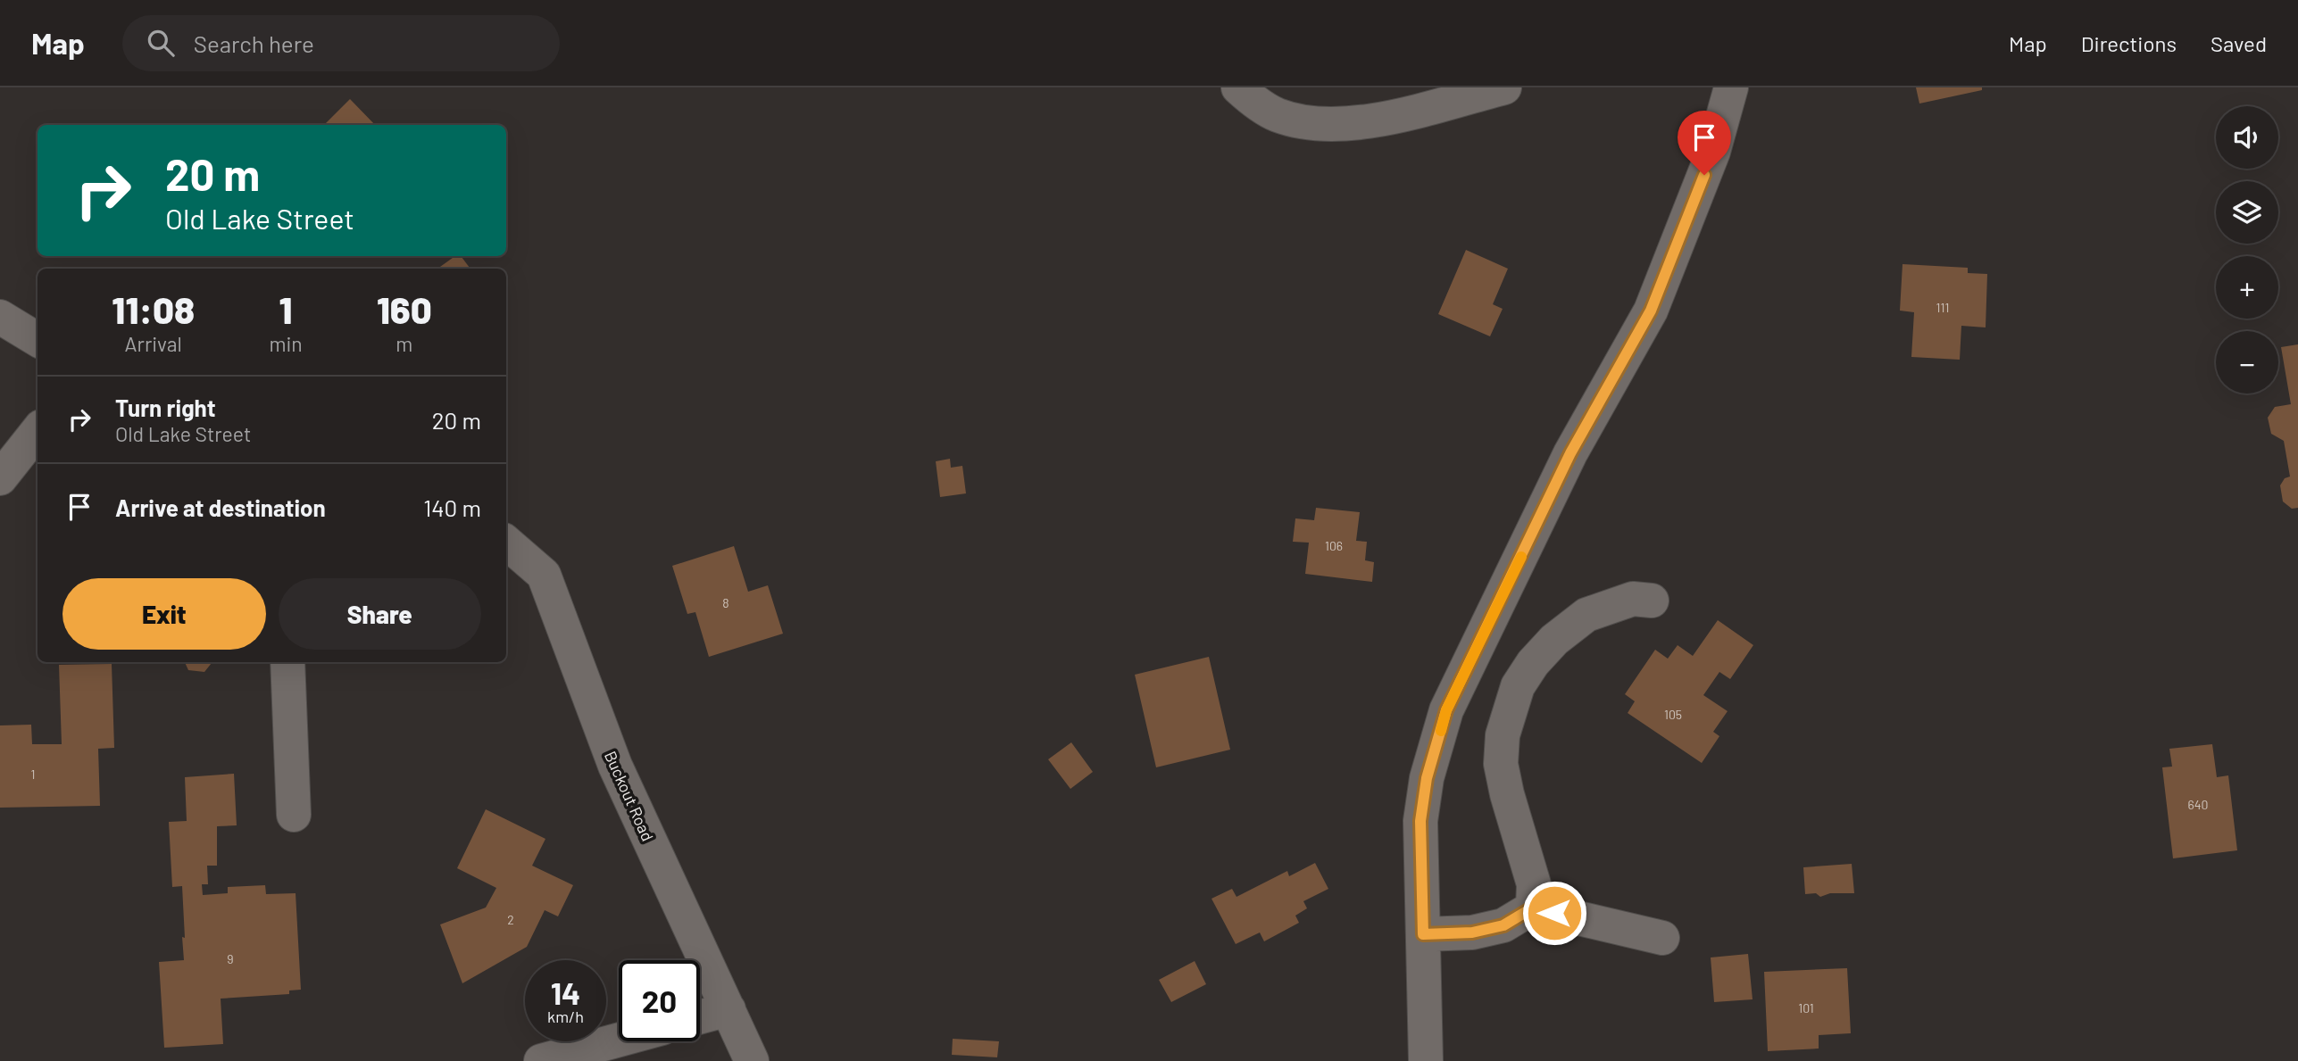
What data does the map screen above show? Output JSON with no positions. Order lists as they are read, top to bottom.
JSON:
{
  "streets": {
    "street": ["Buckout Road"]
  },
  "house_numbers": [
    "111",
    "106",
    "8",
    "105",
    "1",
    "640",
    "2",
    "9",
    "101"
  ],
  "page": {
    "header": "Map",
    "search": "Search here",
    "nav": ["Map", "Directions", "Saved"],
    "map_buttons": ["+", "−"],
    "turn": ["20 m", "Old Lake Street"],
    "eta": [
      "11:08",
      "Arrival",
      "1",
      "min",
      "160",
      "m"
    ],
    "list": [
      {
        "name": "Turn right",
        "note": "Old Lake Street",
        "value": "20 m"
      },
      {
        "name": "Arrive at destination",
        "value": "140 m"
      }
    ],
    "buttons": ["Exit", "Share"],
    "speed": "14 km/h",
    "limit": "20"
  }
}
